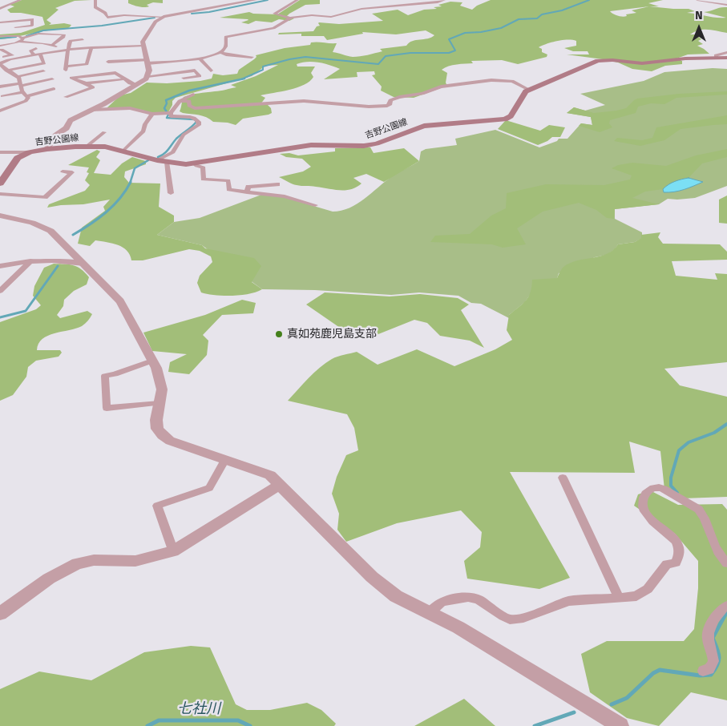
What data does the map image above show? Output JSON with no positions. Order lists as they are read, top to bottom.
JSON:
{
  "streets": {
    "main road": ["吉野公園線"]
  },
  "water": ["七社川"],
  "places": ["真如苑鹿児島支部"],
  "north": "top"
}
